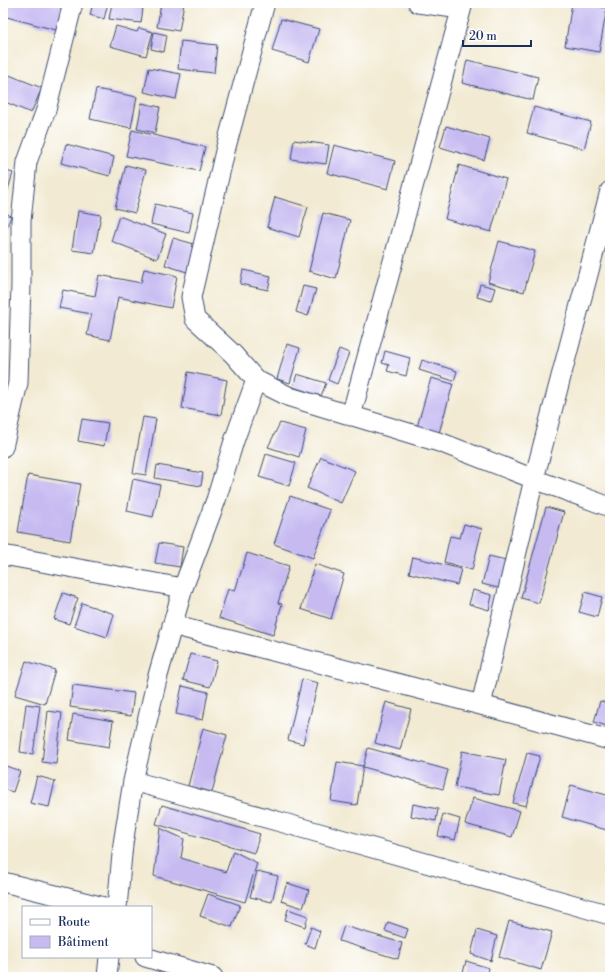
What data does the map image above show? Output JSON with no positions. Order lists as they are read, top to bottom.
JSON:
{
  "legend": ["Route", "Bâtiment"],
  "scale_bar": "20 m"
}
